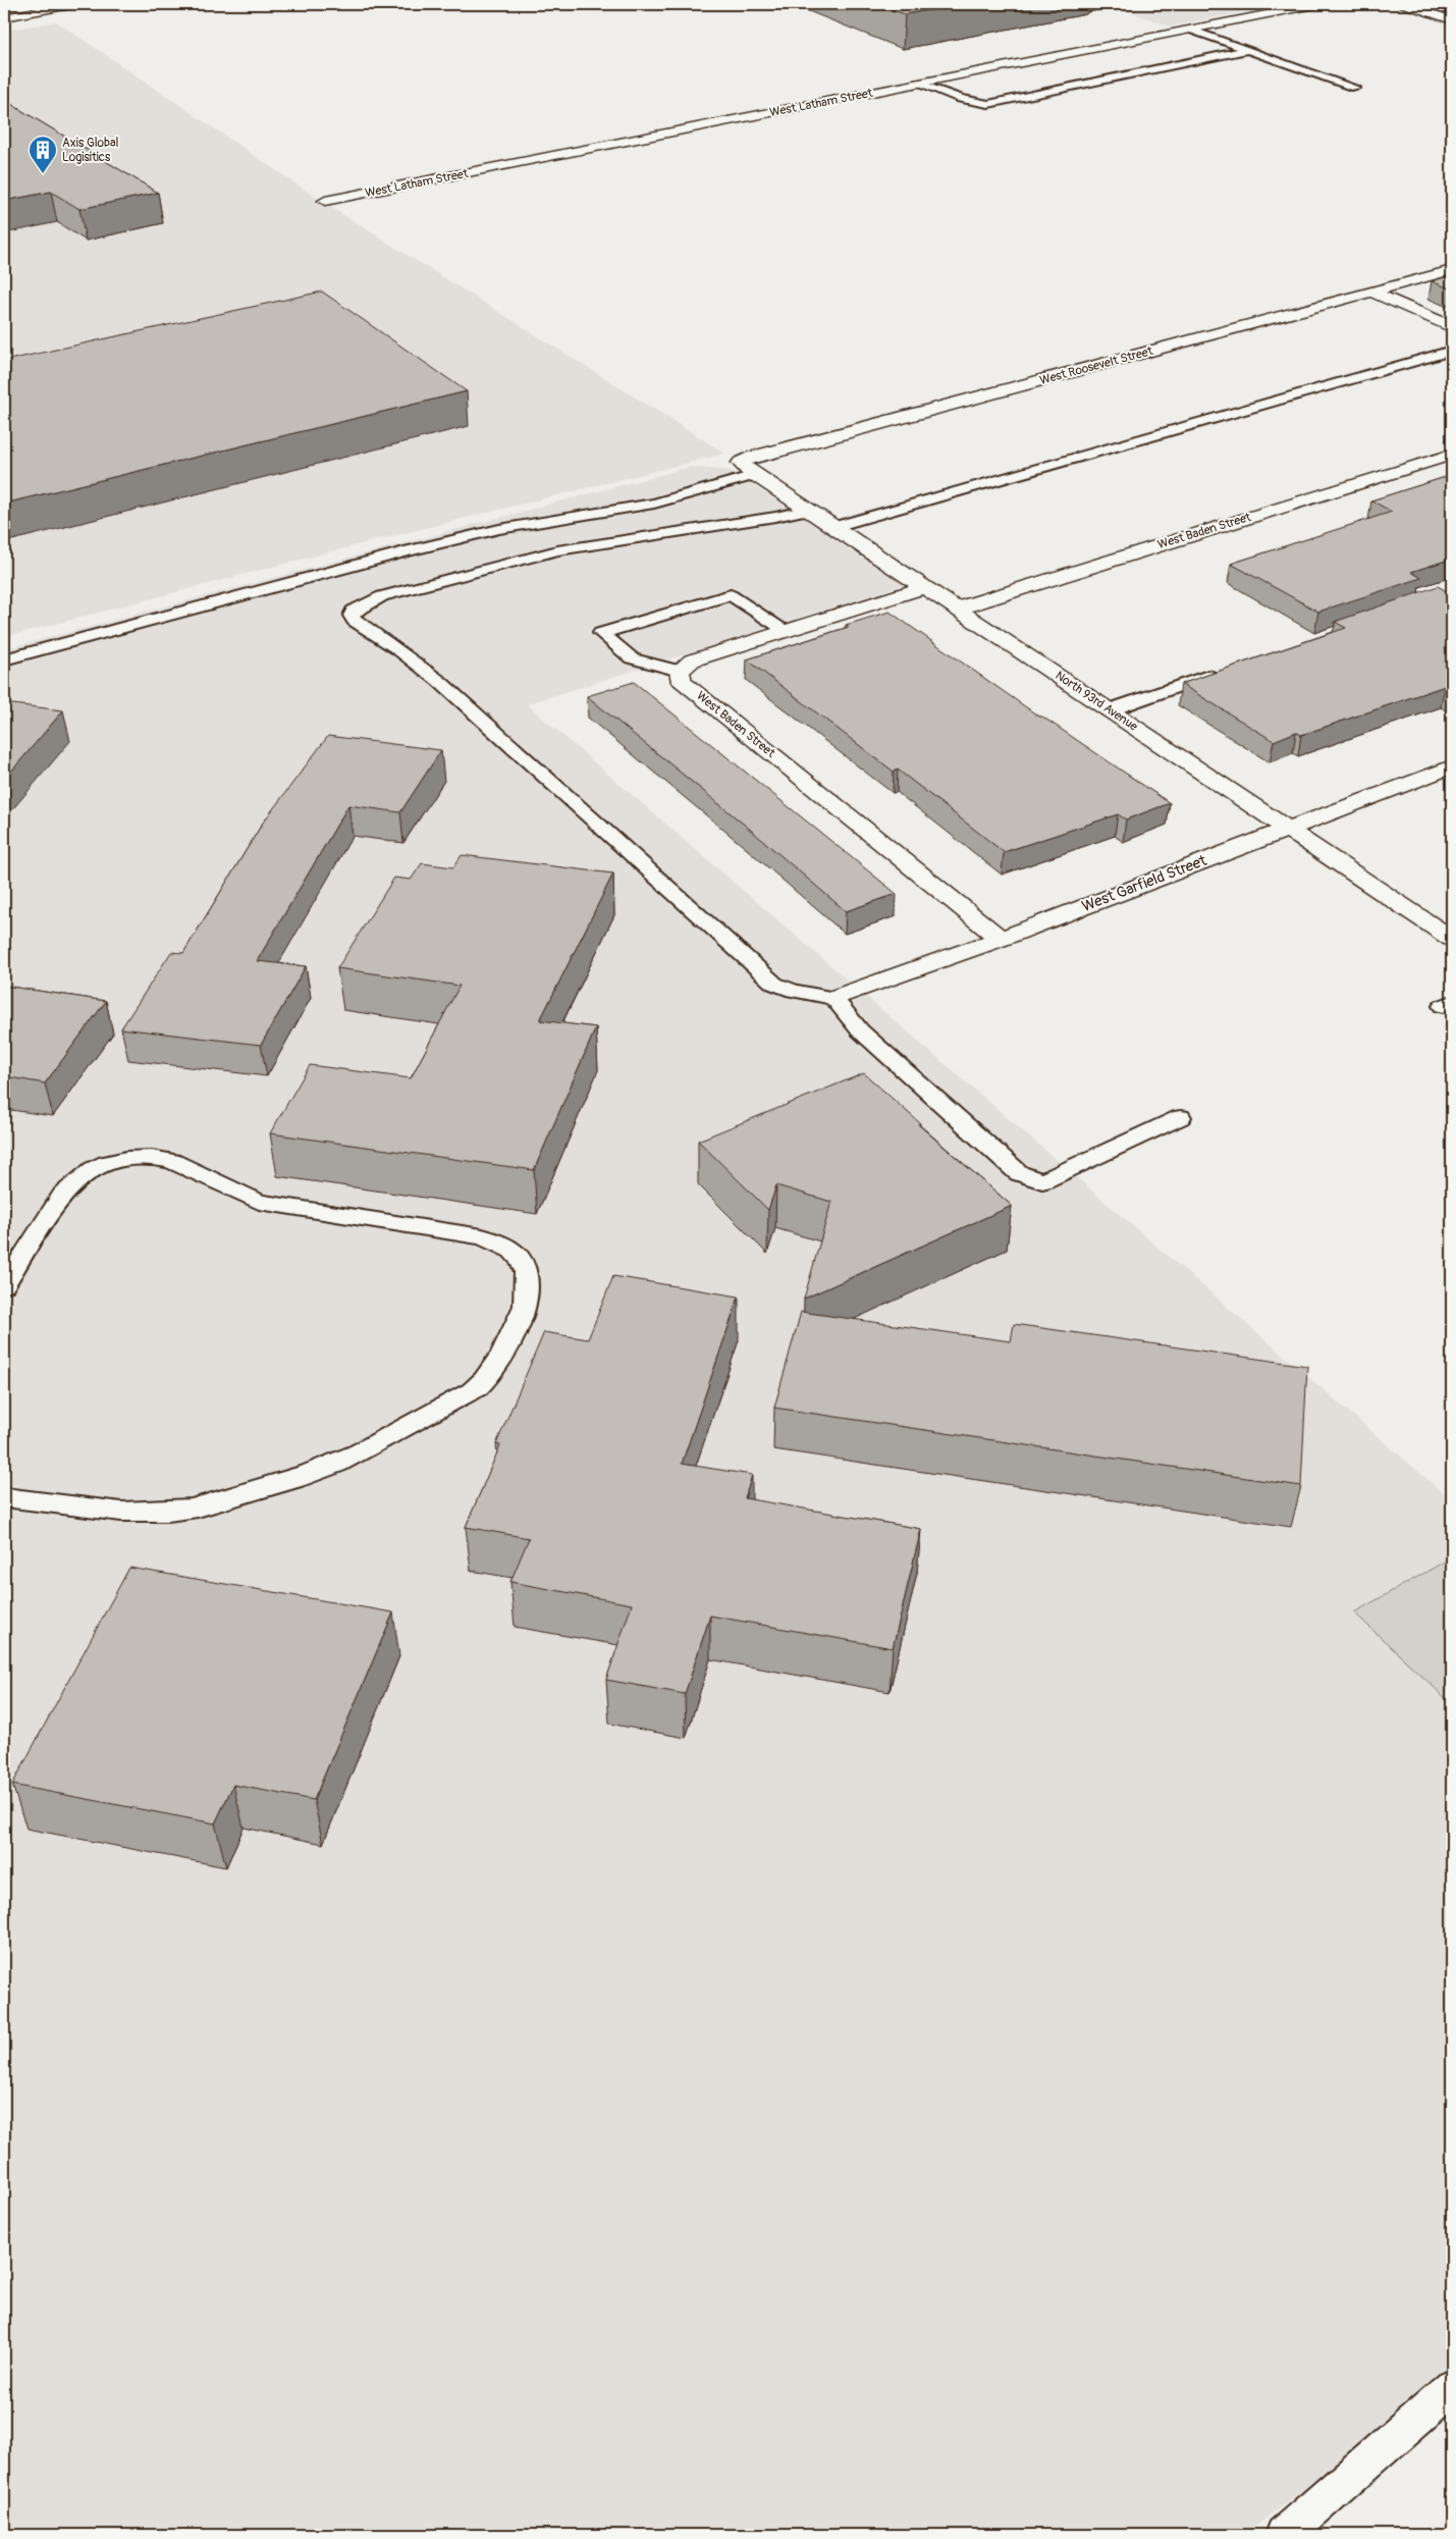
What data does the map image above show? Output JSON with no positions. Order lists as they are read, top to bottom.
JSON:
{
  "streets": {
    "main road": [
      "West Latham Street",
      "West Roosevelt Street",
      "West Baden Street",
      "North 93rd Avenue",
      "West Garfield Street"
    ]
  },
  "crossings": [
    ["West Roosevelt Street", "North 93rd Avenue"],
    ["West Baden Street", "North 93rd Avenue"],
    ["West Baden Street", "West Garfield Street"],
    ["North 93rd Avenue", "West Garfield Street"]
  ],
  "places": {
    "building": ["Axis Global Logisitics"]
  }
}
